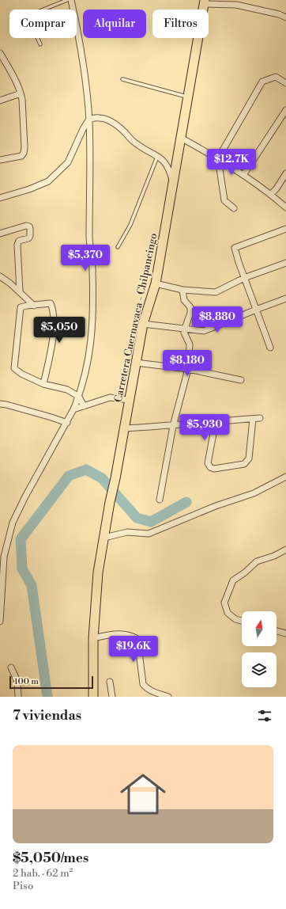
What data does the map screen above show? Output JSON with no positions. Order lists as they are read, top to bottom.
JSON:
{
  "streets": {
    "main road": ["Carretera Cuernavaca - Chilpancingo"]
  },
  "scale_bar": "100 m",
  "north": "top",
  "page": {
    "chip": ["Comprar", "Alquilar", "Filtros"],
    "price": [
      "$12.7K",
      "$5,370",
      "$8,880",
      "$5,050",
      "$8,180",
      "$5,930",
      "$19.6K"
    ],
    "scale": "100 m",
    "heading": "7 viviendas",
    "list": [
      {
        "name": "$5,050/mes",
        "note": "2 hab. · 62 m² · Piso"
      }
    ]
  }
}
